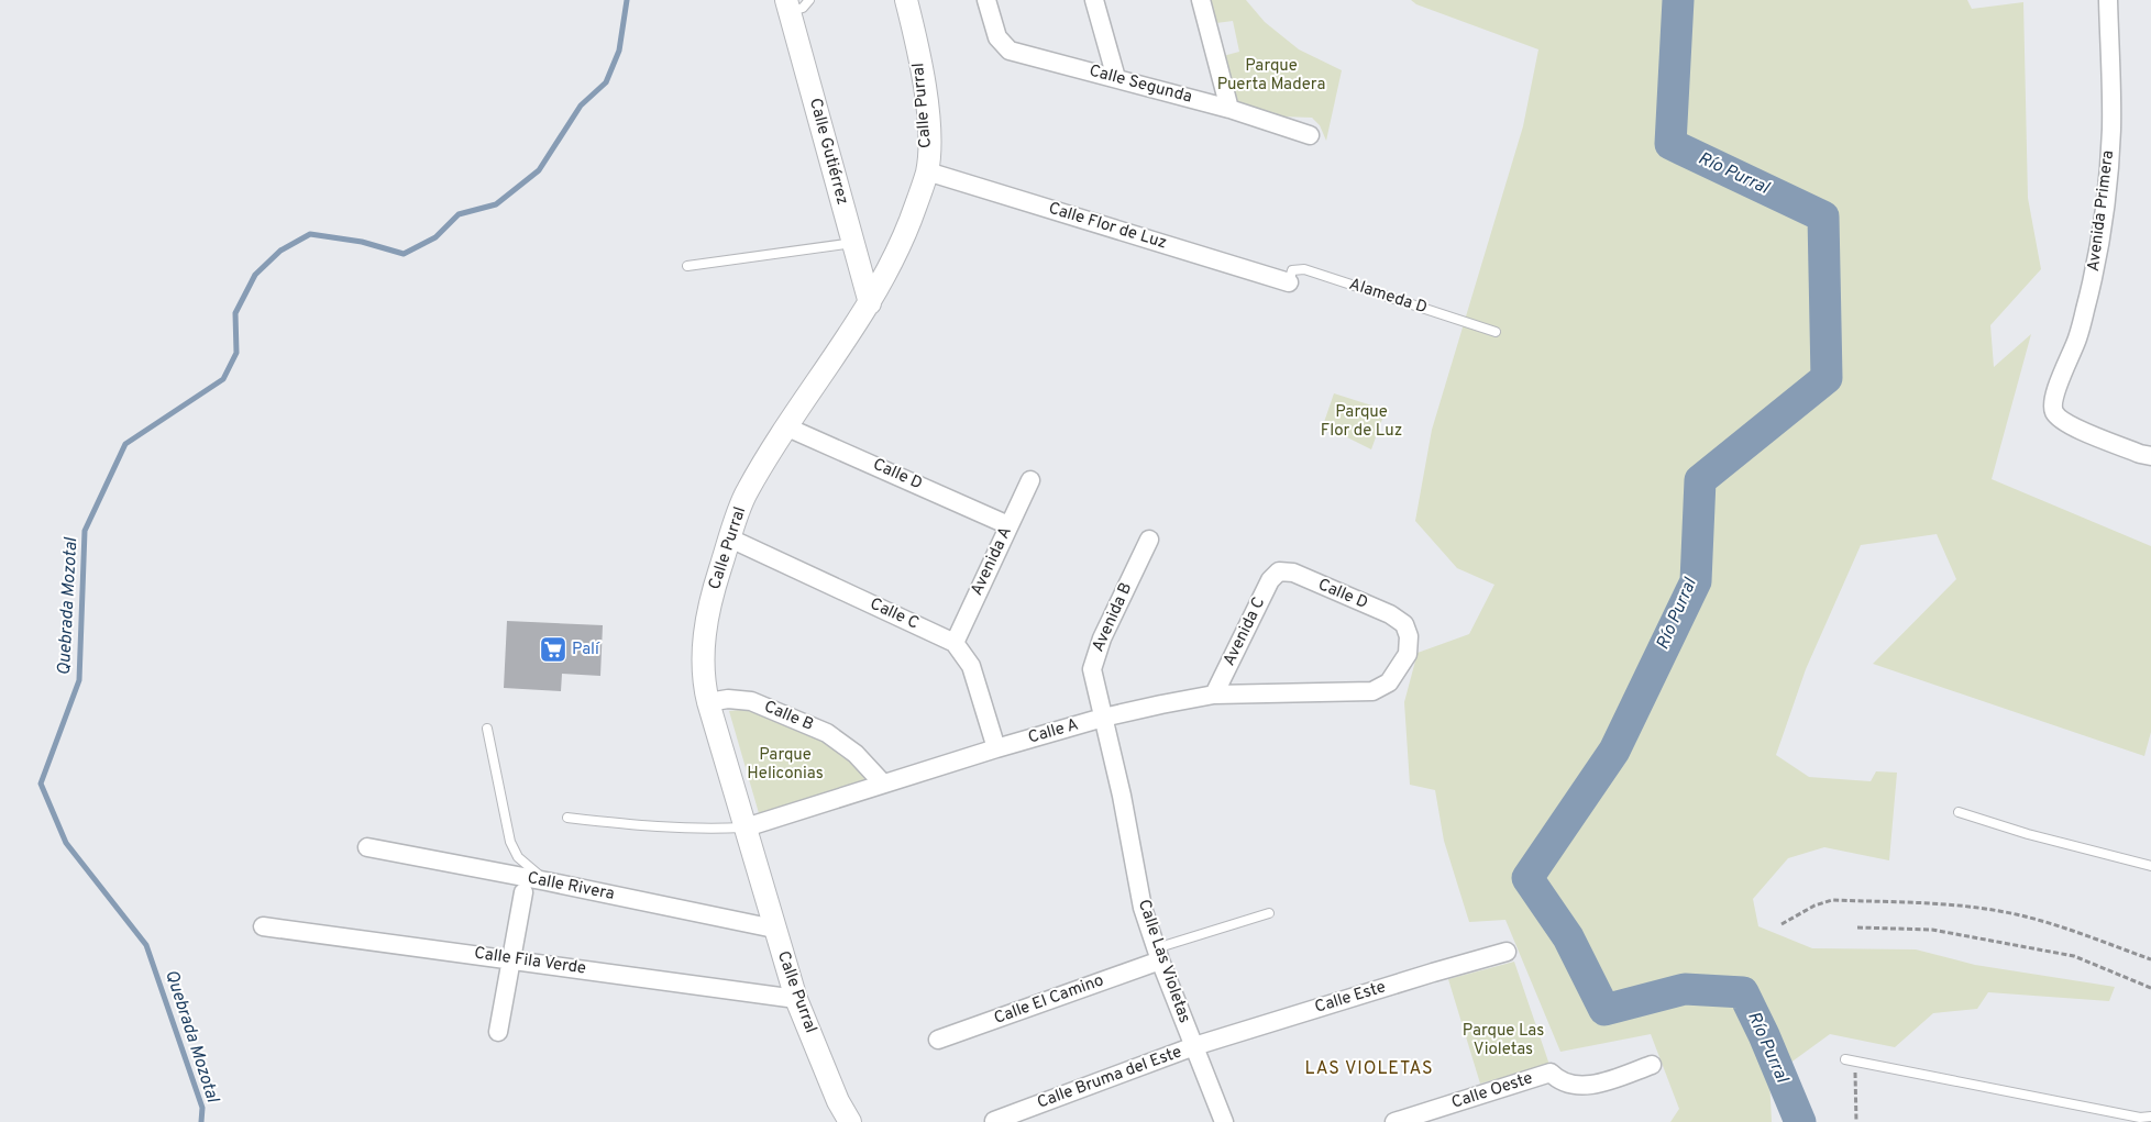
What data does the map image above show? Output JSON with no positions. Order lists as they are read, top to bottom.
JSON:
{
  "streets": {
    "street": [
      "Calle Segunda",
      "Calle Purral",
      "Calle Gutiérrez",
      "Avenida Primera",
      "Calle Flor de Luz",
      "Calle D",
      "Avenida A",
      "Calle C",
      "Avenida B",
      "Avenida C",
      "Calle B",
      "Calle A",
      "Calle Rivera",
      "Calle Fila Verde",
      "Calle Las Violetas",
      "Calle Este",
      "Calle El Camino",
      "Calle Bruma del Este",
      "Calle Oeste"
    ],
    "lane": ["Alameda D"]
  },
  "crossings": [
    ["Calle Purral", "Calle Gutiérrez"],
    ["Calle Purral", "Calle Flor de Luz"],
    ["Calle Purral", "Calle D"],
    ["Calle Purral", "Calle C"],
    ["Calle Purral", "Calle B"],
    ["Calle Purral", "Calle A"],
    ["Calle Purral", "Calle Rivera"],
    ["Calle Purral", "Calle Fila Verde"],
    ["Calle Flor de Luz", "Alameda D"],
    ["Calle D", "Avenida A"],
    ["Calle D", "Avenida C"],
    ["Calle D", "Calle A"],
    ["Avenida A", "Calle C"],
    ["Calle C", "Calle A"],
    ["Avenida B", "Calle A"],
    ["Avenida B", "Calle Las Violetas"],
    ["Avenida C", "Calle A"],
    ["Calle B", "Calle A"],
    ["Calle Las Violetas", "Calle Este"],
    ["Calle Las Violetas", "Calle El Camino"],
    ["Calle Las Violetas", "Calle Bruma del Este"],
    ["Calle Este", "Calle Bruma del Este"]
  ],
  "districts": ["LAS VIOLETAS"],
  "water": ["Río Purral", "Quebrada Mozotal"],
  "parks": [
    "Parque Puerta Madera",
    "Parque Flor de Luz",
    "Parque Heliconias",
    "Parque Las Violetas"
  ],
  "places": {
    "supermarket": ["Palí"]
  }
}
